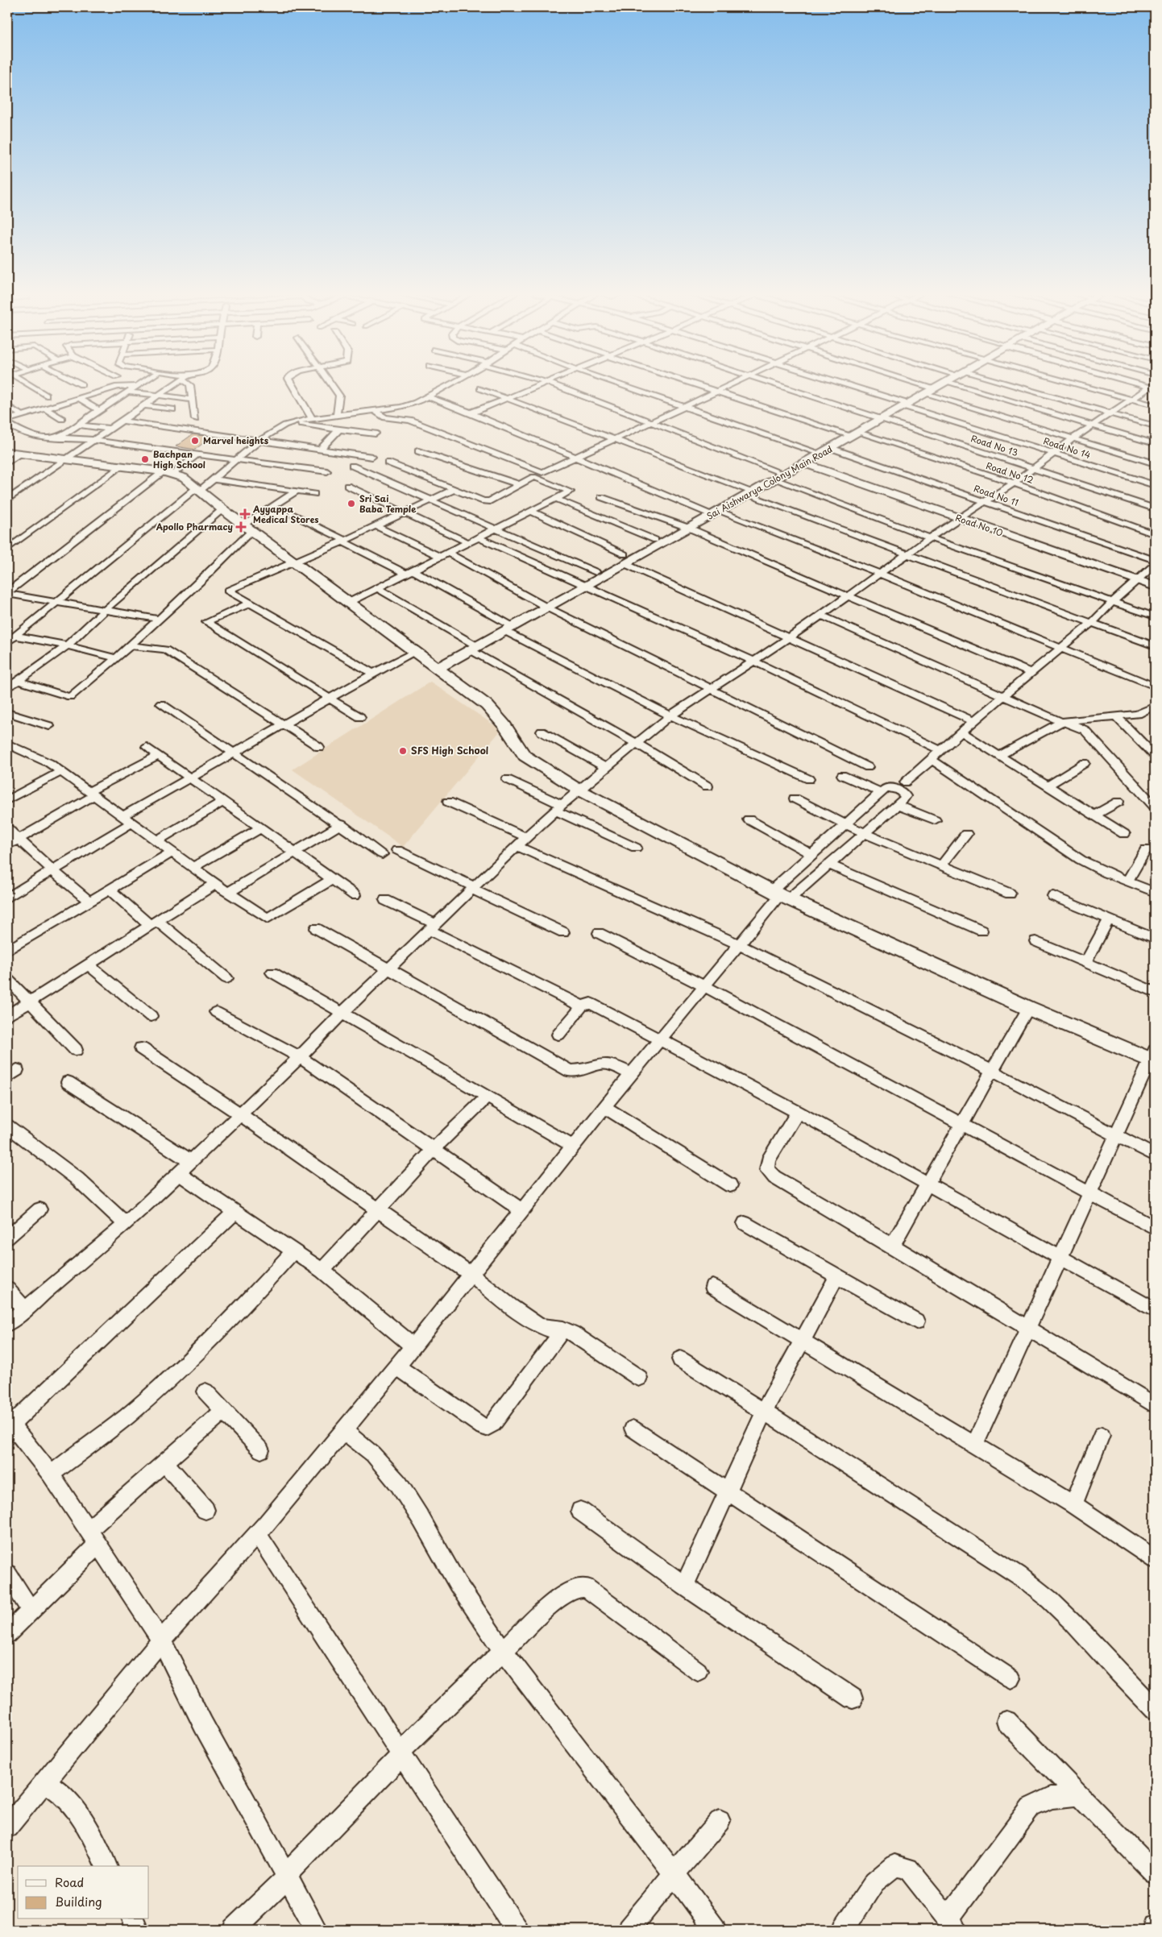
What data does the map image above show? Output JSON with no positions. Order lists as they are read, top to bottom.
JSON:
{
  "streets": {
    "street": [
      "Road No 13",
      "Road No 14",
      "Road No 12",
      "Sai Aishwarya Colony Main Road",
      "Road No 11",
      "Road No 10"
    ]
  },
  "crossings": [
    ["Road No 13", "Sai Aishwarya Colony Main Road"],
    ["Road No 14", "Sai Aishwarya Colony Main Road"],
    ["Road No 12", "Sai Aishwarya Colony Main Road"],
    ["Sai Aishwarya Colony Main Road", "Road No 11"],
    ["Sai Aishwarya Colony Main Road", "Road No 10"]
  ],
  "places": {
    "other": [
      "Marvel heights",
      "Bachpan High School",
      "Sri Sai Baba Temple",
      "SFS High School"
    ],
    "health": ["Ayyappa Medical Stores", "Apollo Pharmacy"]
  },
  "legend": ["Road", "Building"]
}
